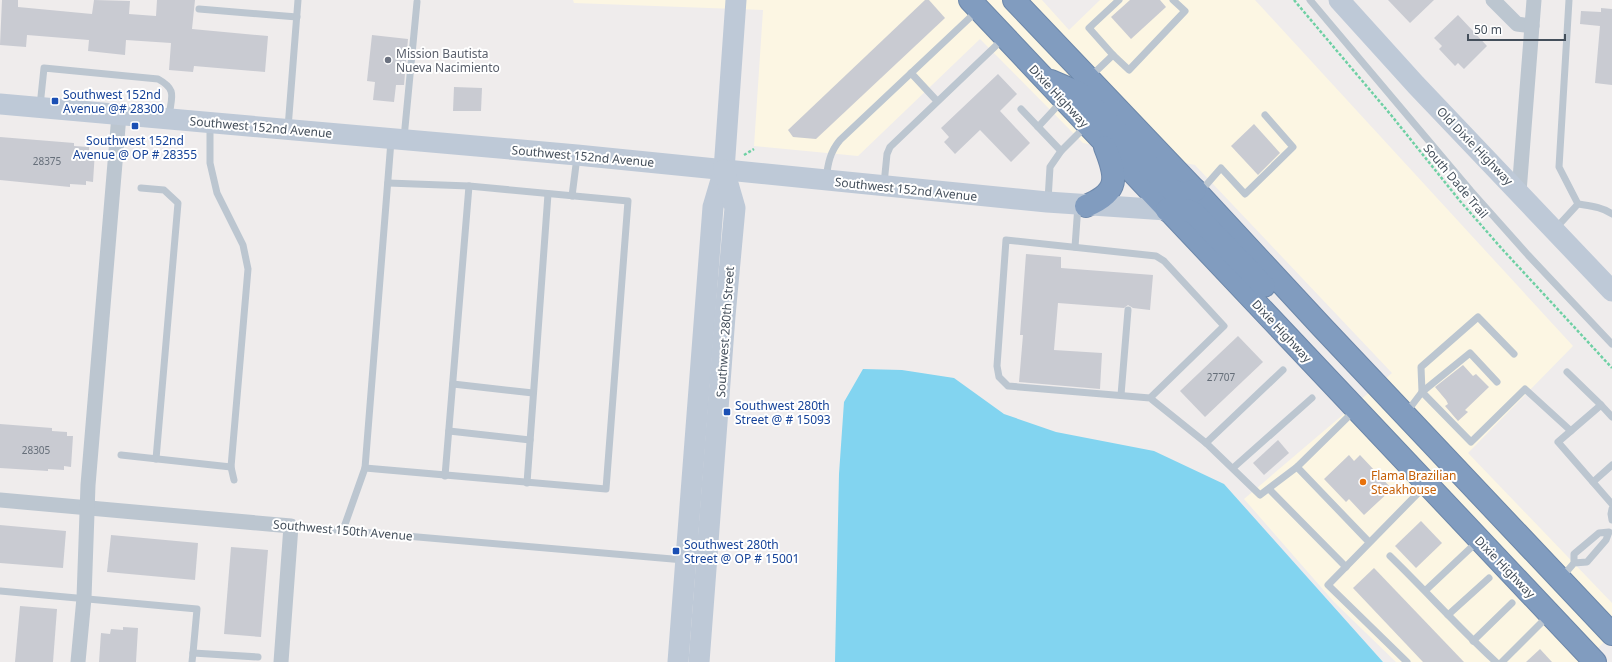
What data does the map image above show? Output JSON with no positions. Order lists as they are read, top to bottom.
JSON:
{
  "streets": {
    "highway": ["Dixie Highway"],
    "street": [
      "Southwest 152nd Avenue",
      "Old Dixie Highway",
      "Southwest 280th Street",
      "Southwest 150th Avenue"
    ],
    "path": ["South Dade Trail"]
  },
  "crossings": [
    ["Dixie Highway", "Southwest 152nd Avenue"],
    ["Southwest 152nd Avenue", "Southwest 280th Street"],
    ["Southwest 280th Street", "Southwest 150th Avenue"]
  ],
  "places": {
    "other": ["Mission Bautista Nueva Nacimiento", "Flama Brazilian Steakhouse"],
    "transit": [
      "Southwest 152nd Avenue @# 28300",
      "Southwest 152nd Avenue @ OP # 28355",
      "Southwest 280th Street @ # 15093",
      "Southwest 280th Street @ OP # 15001"
    ]
  },
  "house_numbers": ["28375", "27707", "28305"],
  "scale_bar": "50 m"
}
